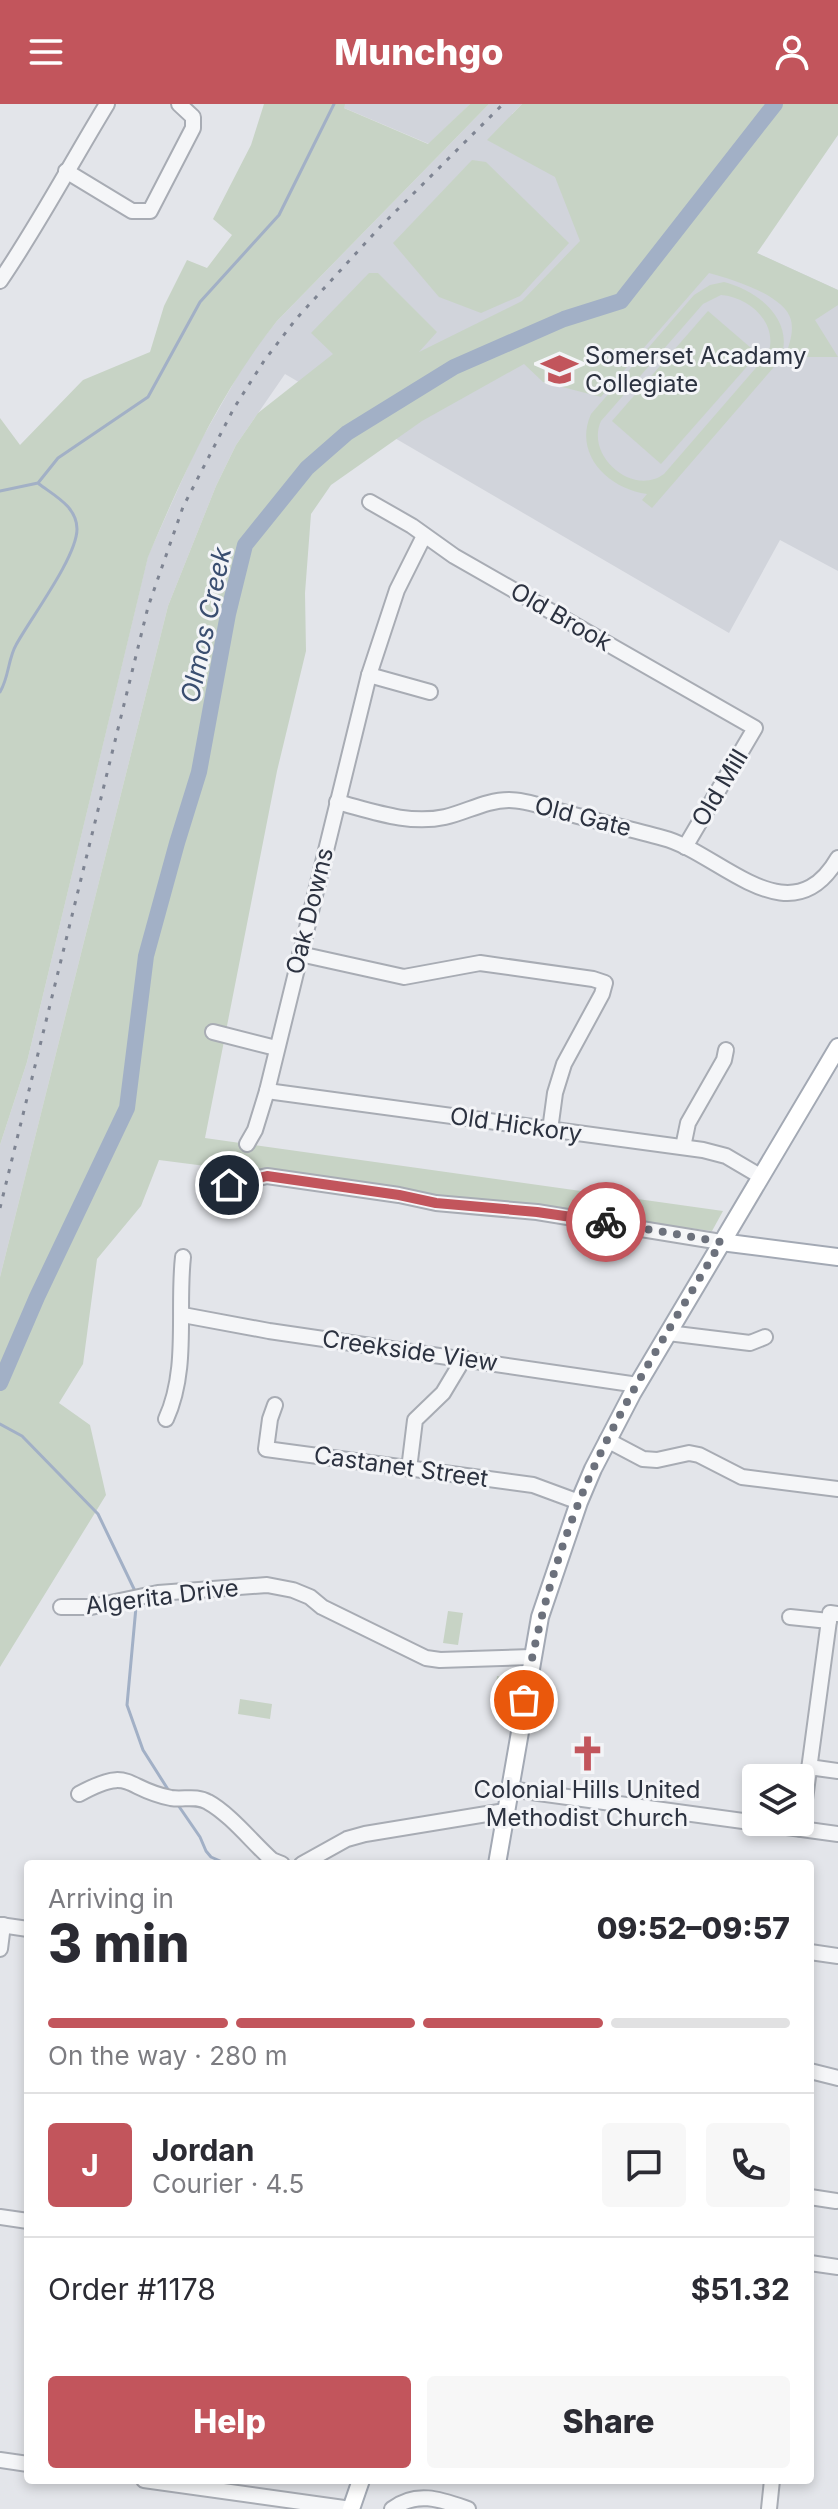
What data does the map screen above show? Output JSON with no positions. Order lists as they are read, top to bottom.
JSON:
{
  "streets": {
    "street": [
      "Old Brook",
      "Old Mill",
      "Old Gate",
      "Oak Downs",
      "Old Hickory",
      "Creekside View",
      "Castanet Street",
      "Algerita Drive"
    ]
  },
  "crossings": [
    ["Old Brook", "Old Mill"],
    ["Old Brook", "Oak Downs"],
    ["Old Mill", "Old Gate"],
    ["Old Gate", "Oak Downs"],
    ["Oak Downs", "Old Hickory"]
  ],
  "water": ["Olmos Creek"],
  "places": {
    "school or university": ["Somerset Acadamy Collegiate"],
    "church": ["Colonial Hills United Methodist Church"]
  },
  "page": {
    "header": "Munchgo",
    "heading": ["3 min", "Arriving in", "09:52–09:57"],
    "panel": [
      "Jordan",
      "Courier · 4.5",
      "Order #1178",
      "$51.32"
    ],
    "bar": "On the way · 280 m",
    "round": "J",
    "buttons": ["Help", "Share"]
  }
}
